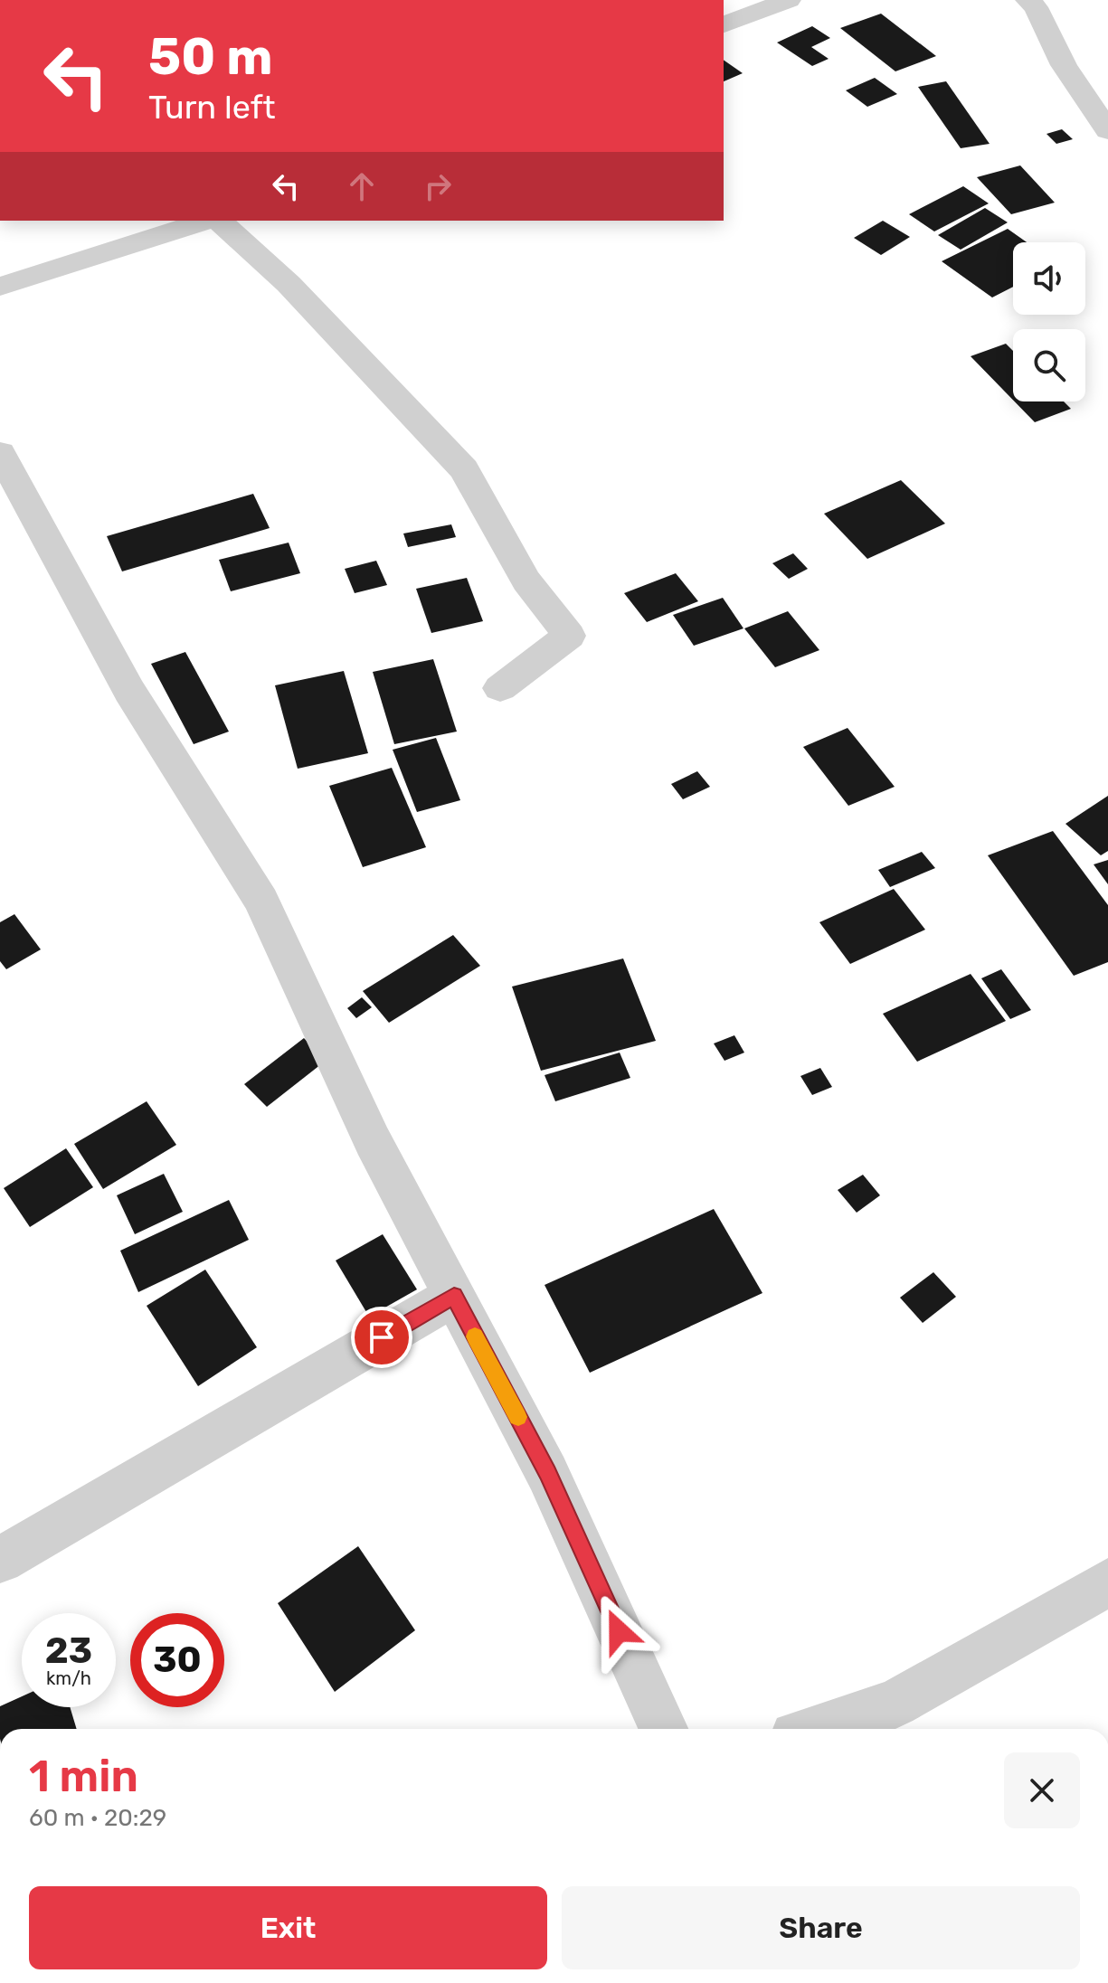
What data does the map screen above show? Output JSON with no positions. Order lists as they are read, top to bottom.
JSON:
{
  "page": {
    "turn": ["50 m", "Turn left"],
    "speed": "23 km/h",
    "limit": "30",
    "heading": ["1 min", "60 m · 20:29"],
    "buttons": ["Exit", "Share"]
  }
}
